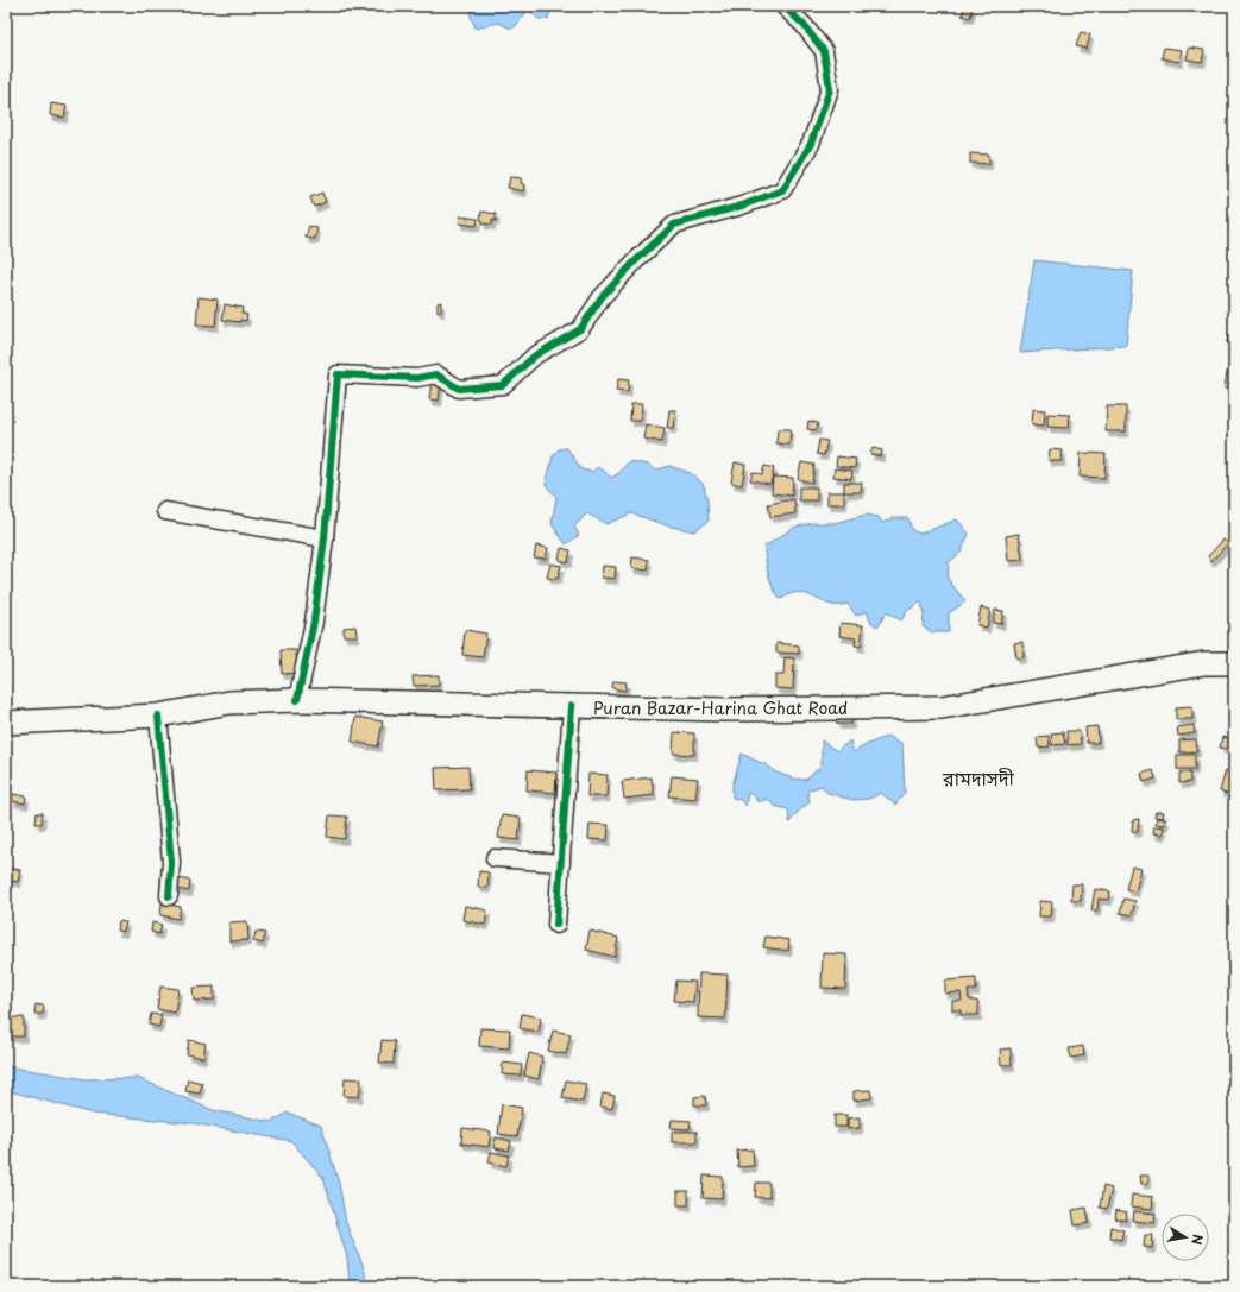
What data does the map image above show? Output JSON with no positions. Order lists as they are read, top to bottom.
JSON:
{
  "streets": {
    "main road": ["Puran Bazar-Harina Ghat Road"]
  },
  "districts": ["রামদাসদী"],
  "north": "right"
}
